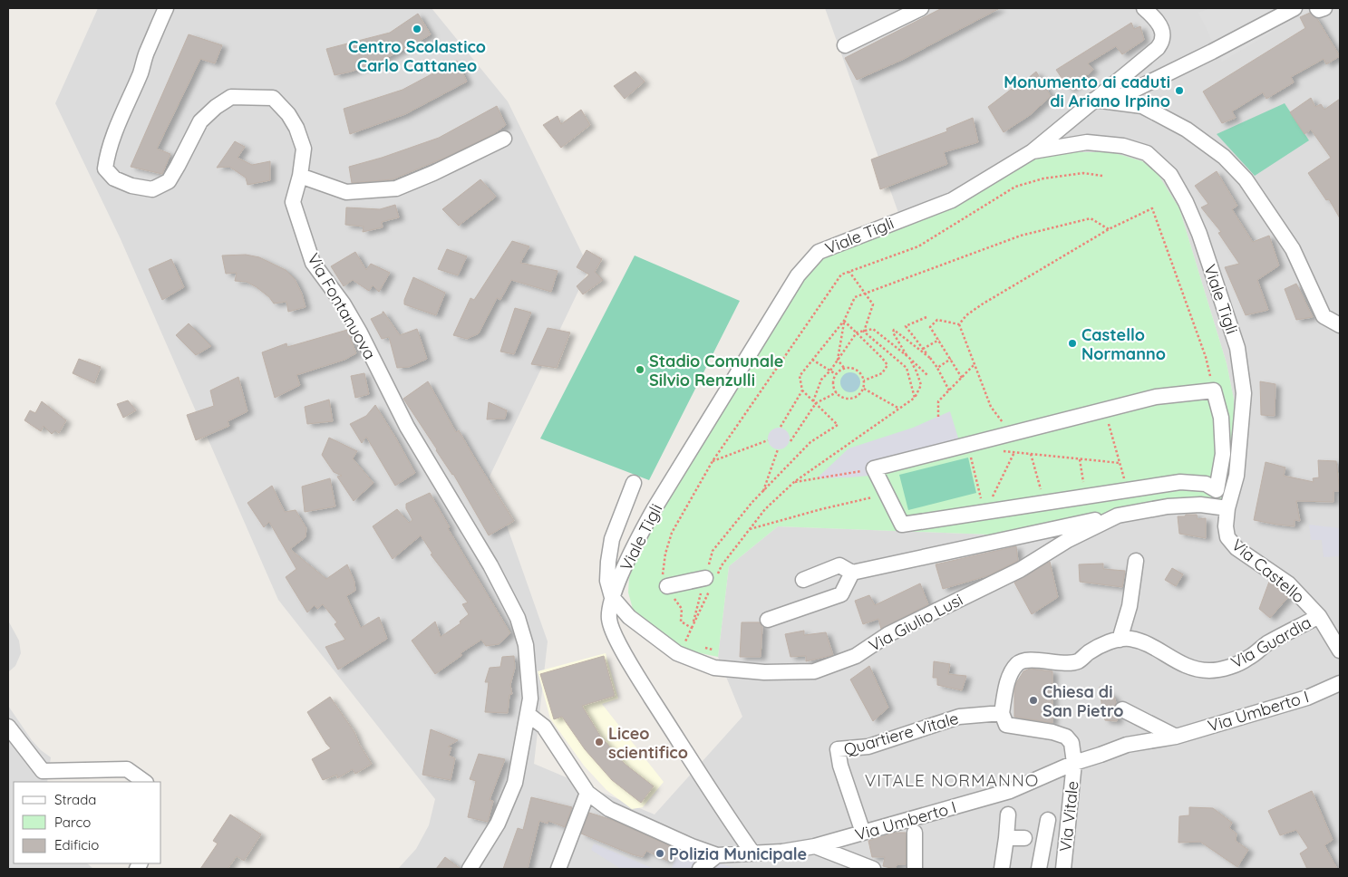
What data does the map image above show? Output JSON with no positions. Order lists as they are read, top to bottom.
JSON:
{
  "streets": {
    "street": [
      "Viale Tigli",
      "Via Fontanuova",
      "Via Castello",
      "Via Giulio Lusi",
      "Via Guardia",
      "Via Umberto I",
      "Quartiere Vitale",
      "Via Vitale"
    ]
  },
  "crossings": [
    ["Viale Tigli", "Via Castello"],
    ["Viale Tigli", "Via Giulio Lusi"],
    ["Viale Tigli", "Via Umberto I"],
    ["Via Castello", "Via Giulio Lusi"],
    ["Via Castello", "Via Guardia"],
    ["Via Guardia", "Quartiere Vitale"],
    ["Via Umberto I", "Quartiere Vitale"],
    ["Via Umberto I", "Via Vitale"]
  ],
  "districts": ["VITALE NORMANNO"],
  "places": [
    "Centro Scolastico Carlo Cattaneo",
    "Monumento ai caduti di Ariano Irpino",
    "Castello Normanno",
    "Stadio Comunale Silvio Renzulli",
    "Chiesa di San Pietro",
    "Liceo scientifico",
    "Polizia Municipale"
  ],
  "legend": ["Strada", "Parco", "Edificio"]
}
